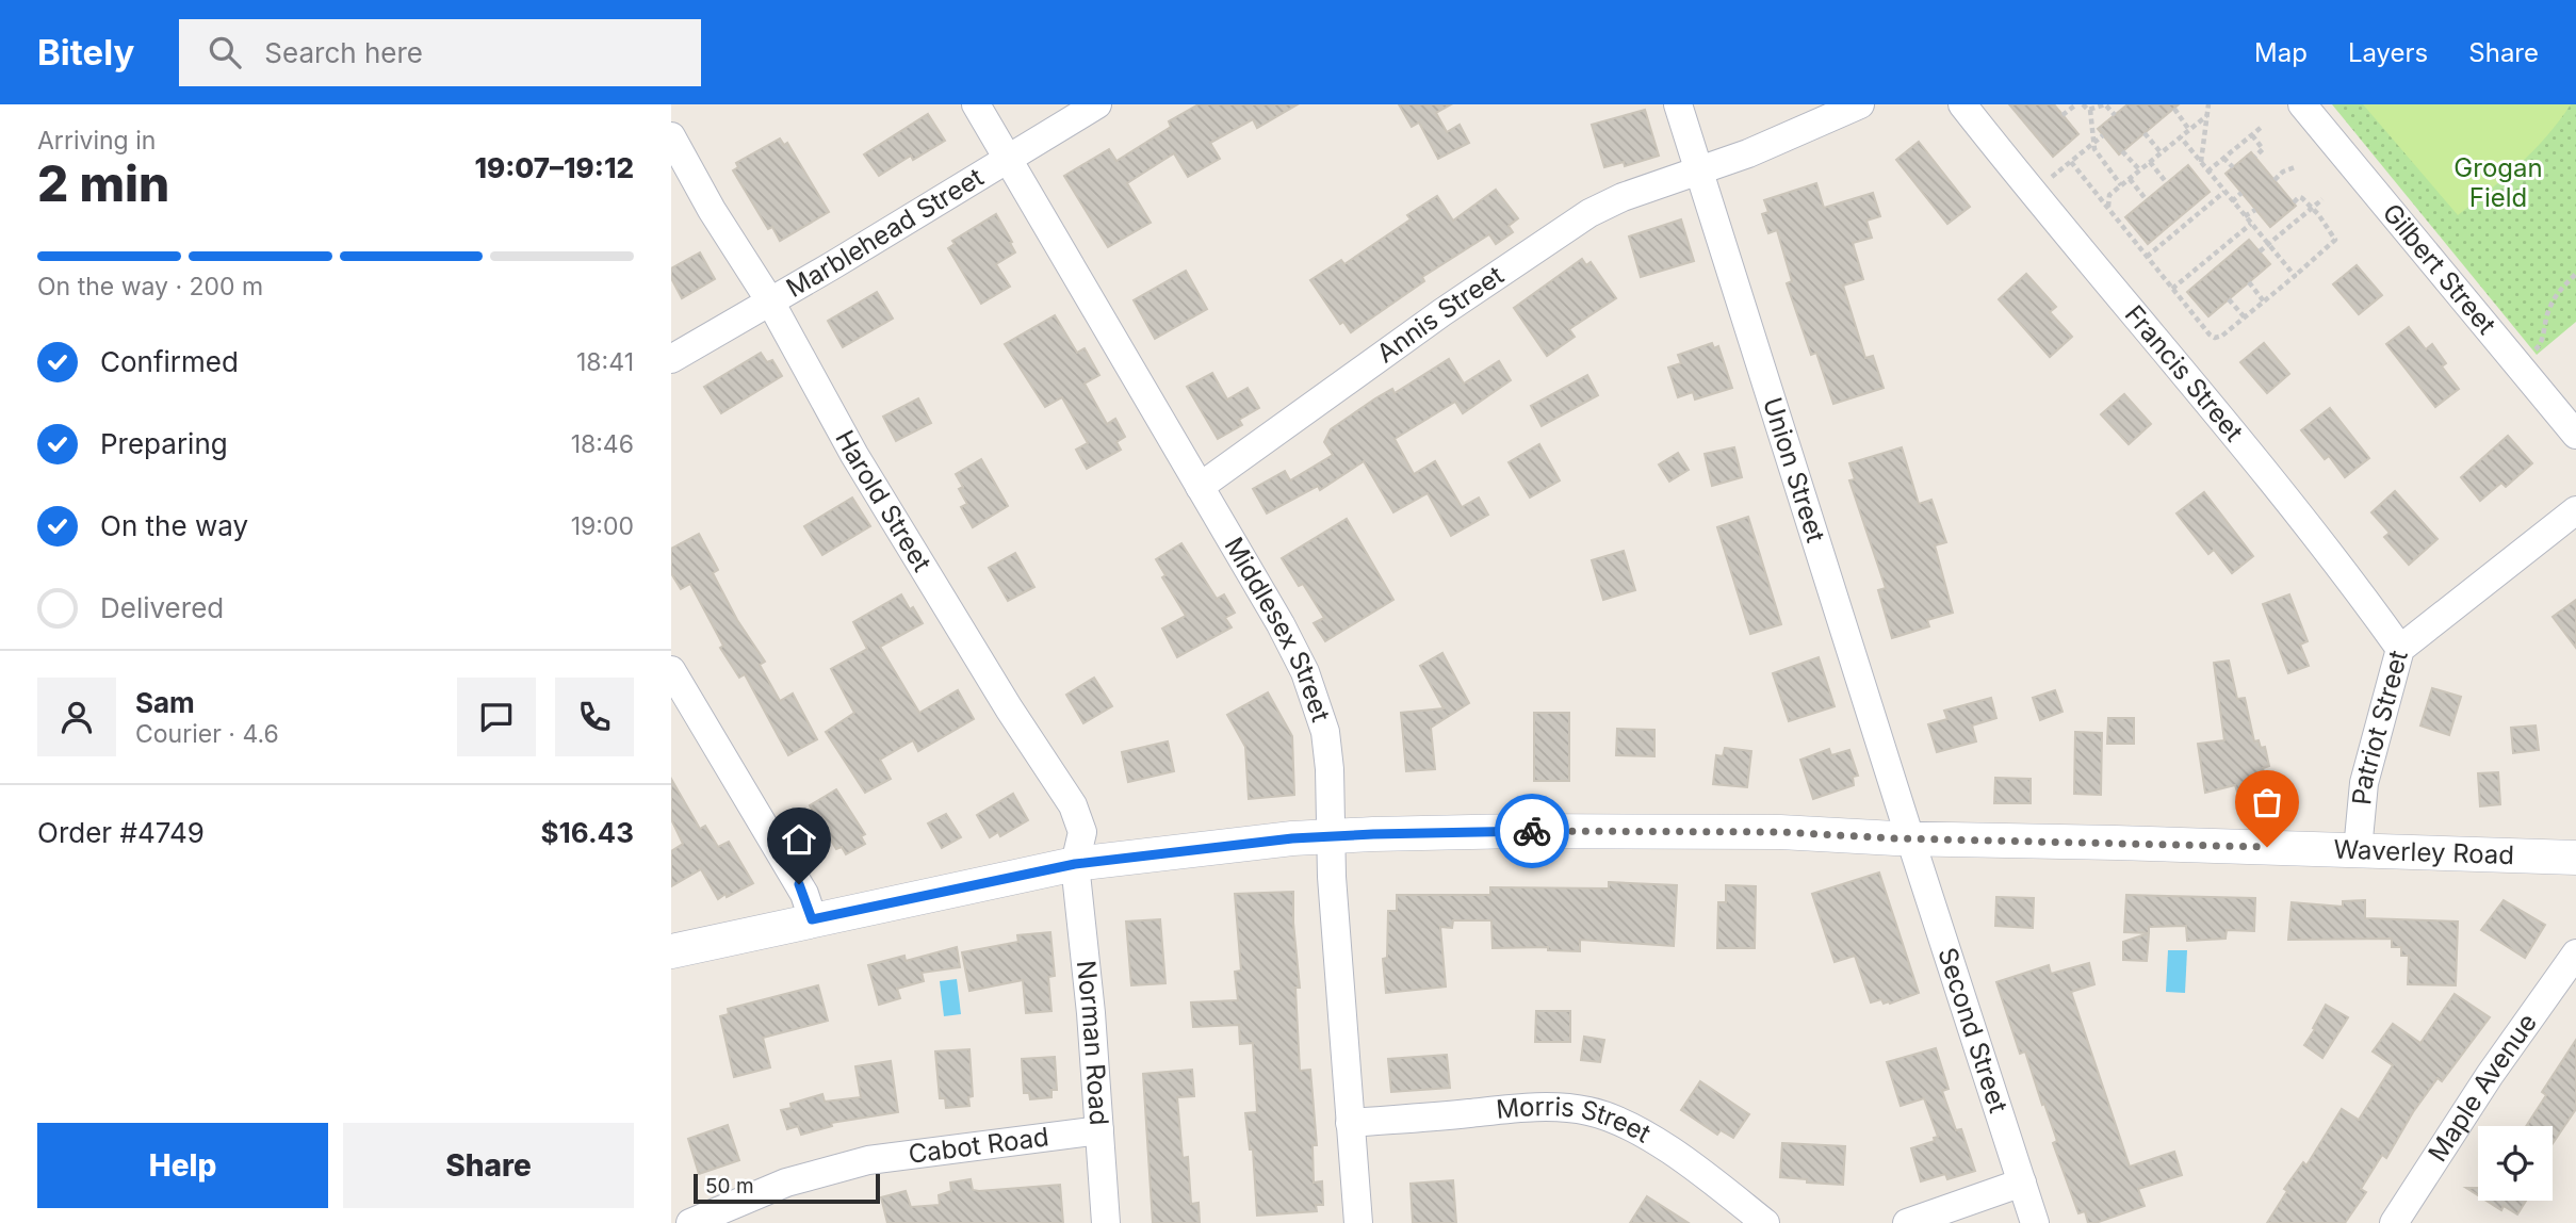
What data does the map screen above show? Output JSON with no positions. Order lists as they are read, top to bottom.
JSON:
{
  "streets": {
    "street": [
      "Marblehead Street",
      "Gilbert Street",
      "Annis Street",
      "Francis Street",
      "Union Street",
      "Harold Street",
      "Middlesex Street",
      "Patriot Street",
      "Waverley Road",
      "Second Street",
      "Norman Road",
      "Maple Avenue",
      "Morris Street",
      "Cabot Road"
    ]
  },
  "crossings": [
    ["Marblehead Street", "Harold Street"],
    ["Marblehead Street", "Middlesex Street"],
    ["Annis Street", "Union Street"],
    ["Annis Street", "Middlesex Street"],
    ["Francis Street", "Patriot Street"],
    ["Union Street", "Waverley Road"],
    ["Union Street", "Second Street"],
    ["Harold Street", "Waverley Road"],
    ["Harold Street", "Norman Road"],
    ["Middlesex Street", "Waverley Road"],
    ["Middlesex Street", "Morris Street"],
    ["Patriot Street", "Waverley Road"],
    ["Waverley Road", "Second Street"],
    ["Waverley Road", "Norman Road"],
    ["Norman Road", "Cabot Road"]
  ],
  "parks": ["Grogan Field"],
  "scale_bar": "50 m",
  "page": {
    "header": "Bitely",
    "search": "Search here",
    "nav": ["Map", "Layers", "Share"],
    "heading": ["2 min", "Arriving in", "19:07–19:12"],
    "panel": [
      "Sam",
      "Courier · 4.6",
      "Order #4749",
      "$16.43"
    ],
    "bar": "On the way · 200 m",
    "list": [
      ["Confirmed", "18:41"],
      ["Preparing", "18:46"],
      ["On the way", "19:00"],
      "Delivered"
    ],
    "buttons": ["Help", "Share"],
    "scale": "50 m"
  }
}
